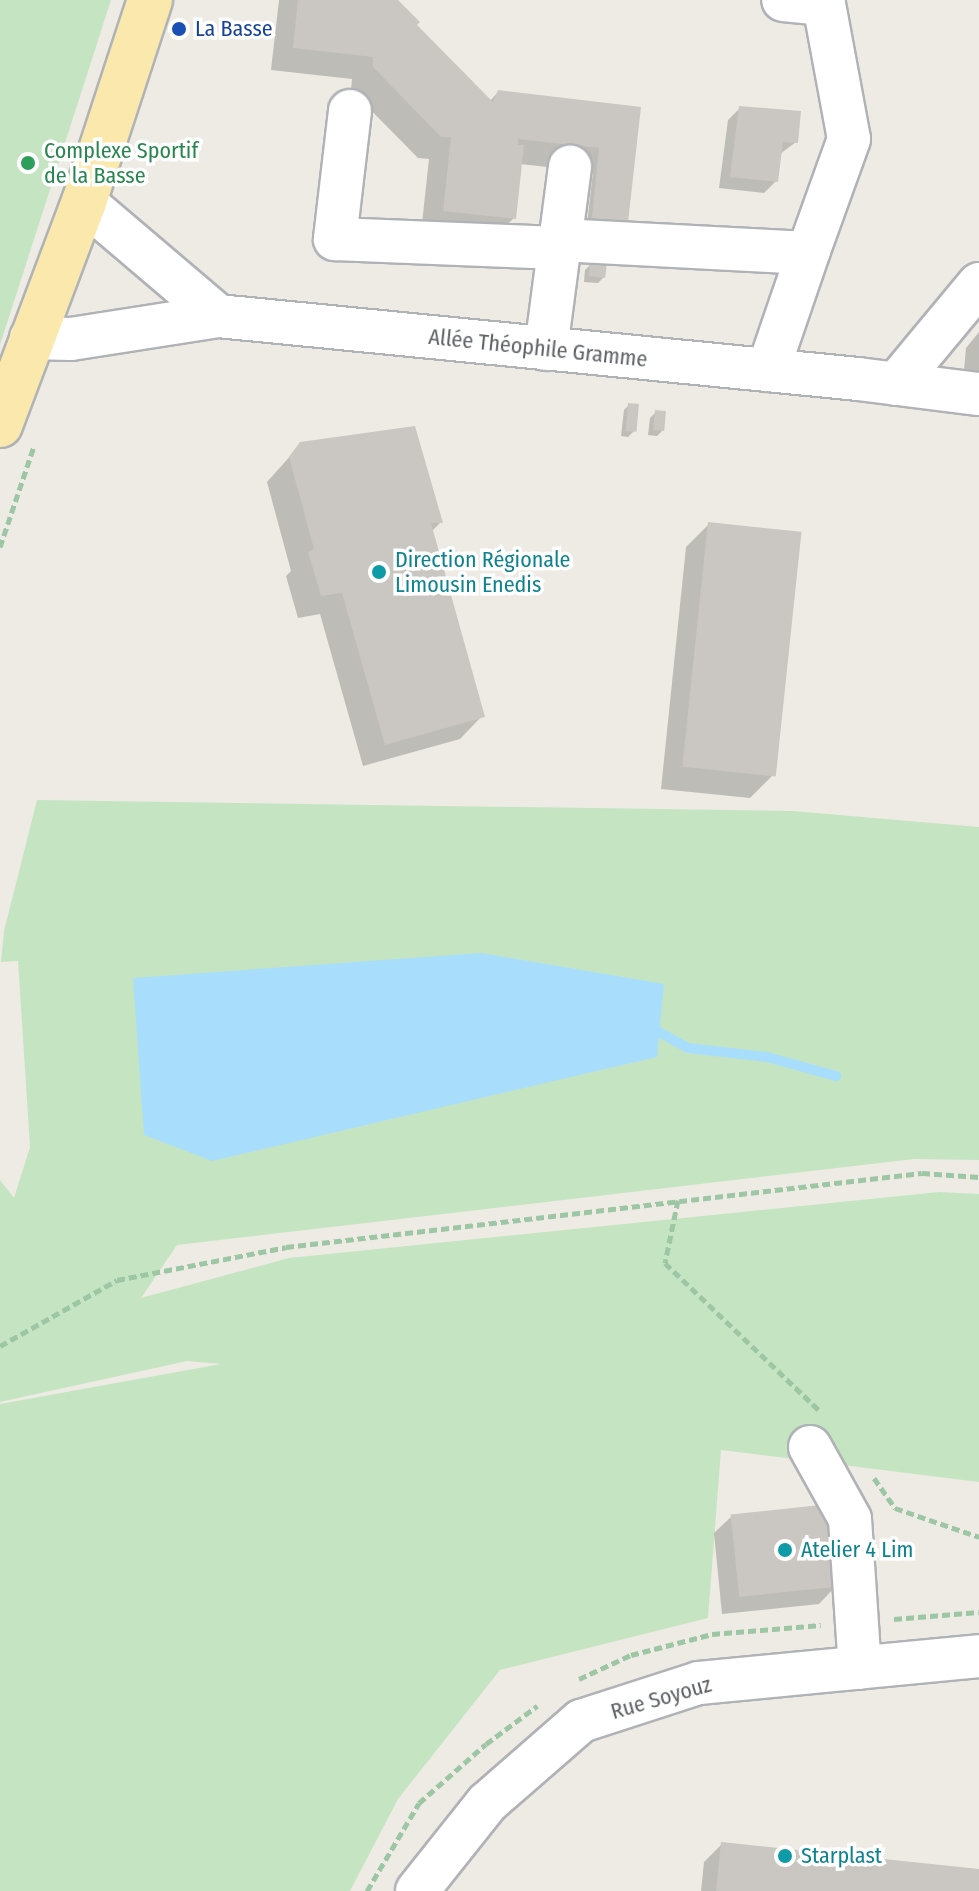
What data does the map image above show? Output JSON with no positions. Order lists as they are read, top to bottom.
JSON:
{
  "streets": {
    "street": ["Allée Théophile Gramme", "Rue Soyouz"]
  },
  "places": [
    "La Basse",
    "Complexe Sportif de la Basse",
    "Direction Régionale Limousin Enedis",
    "Atelier 4 Lim",
    "Starplast"
  ]
}
